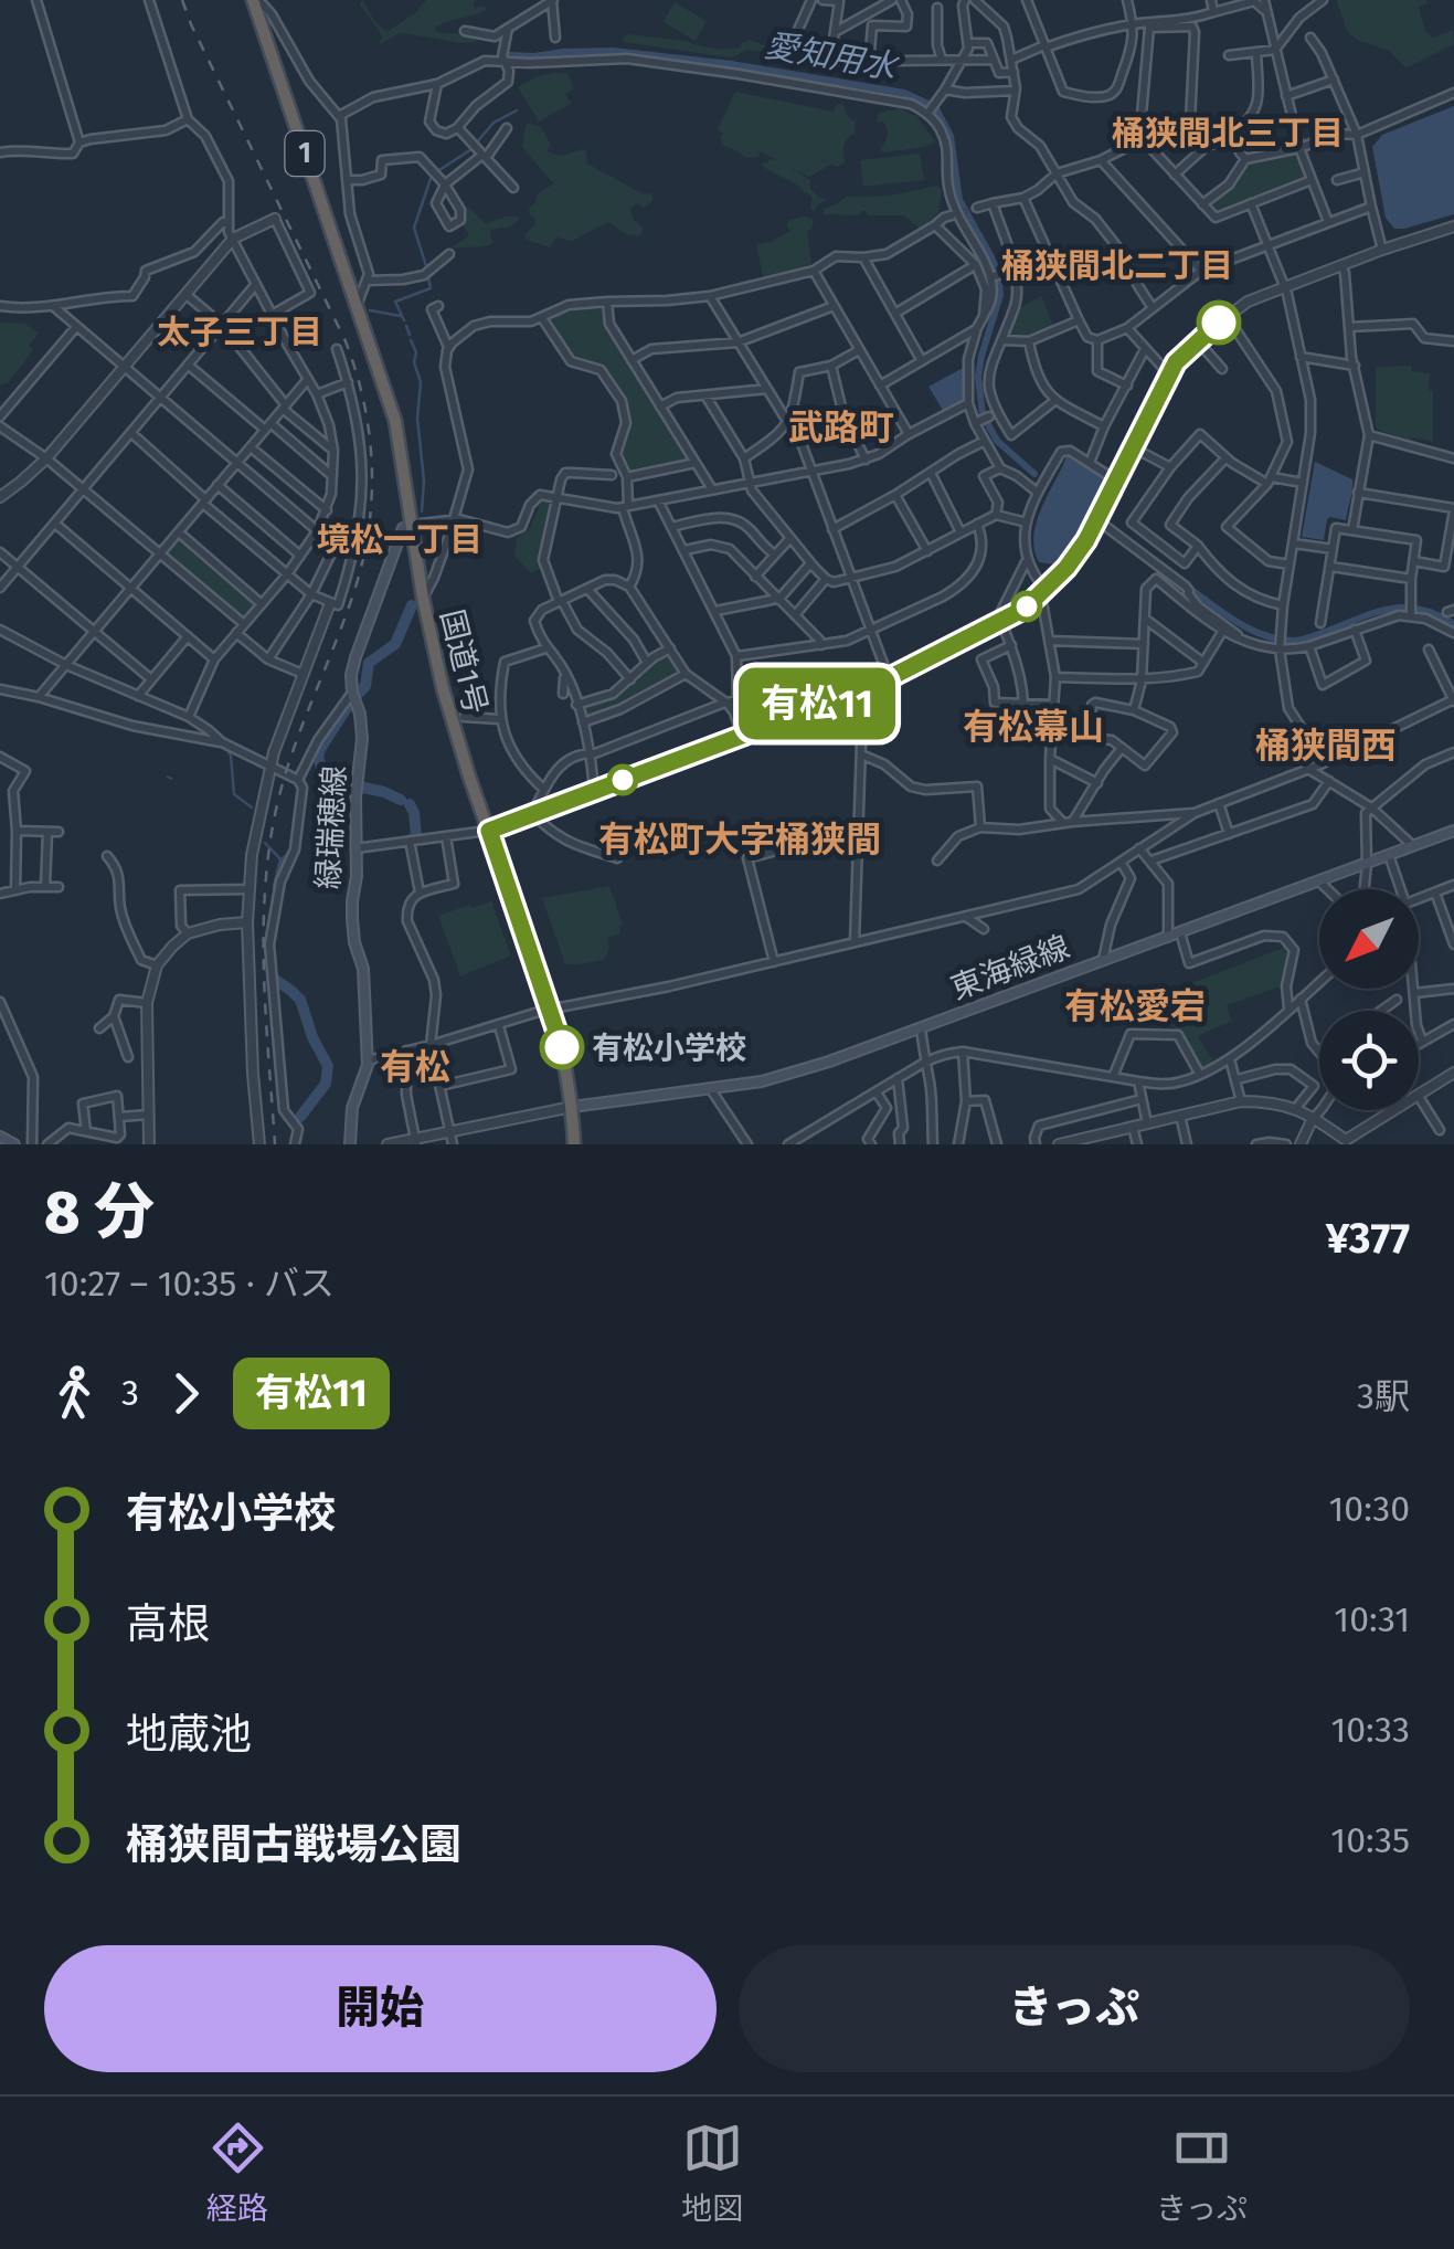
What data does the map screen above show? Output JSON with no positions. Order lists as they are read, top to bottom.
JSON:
{
  "streets": {
    "highway": ["1", "国道1号"],
    "main road": ["緑瑞穂線", "東海緑線"]
  },
  "crossings": [
    ["国道1号", "緑瑞穂線"],
    ["国道1号", "東海緑線"]
  ],
  "districts": [
    "桶狭間北三丁目",
    "桶狭間北二丁目",
    "太子三丁目",
    "武路町",
    "境松一丁目",
    "有松幕山",
    "桶狭間西",
    "有松町大字桶狭間",
    "有松愛宕",
    "有松"
  ],
  "water": ["愛知用水"],
  "places": ["有松小学校"],
  "lines": ["bus line 有松11"],
  "north": "bottom left",
  "page": {
    "on_map": "有松11",
    "heading": ["8 分", "10:27 – 10:35 · バス", "¥377"],
    "legs": ["3", "有松11", "3駅"],
    "list": [
      {
        "name": "有松小学校",
        "value": "10:30"
      },
      {
        "name": "高根",
        "value": "10:31"
      },
      {
        "name": "地蔵池",
        "value": "10:33"
      },
      {
        "name": "桶狭間古戦場公園",
        "value": "10:35"
      }
    ],
    "buttons": ["開始", "きっぷ"],
    "tabs": ["経路", "地図", "きっぷ"]
  }
}
